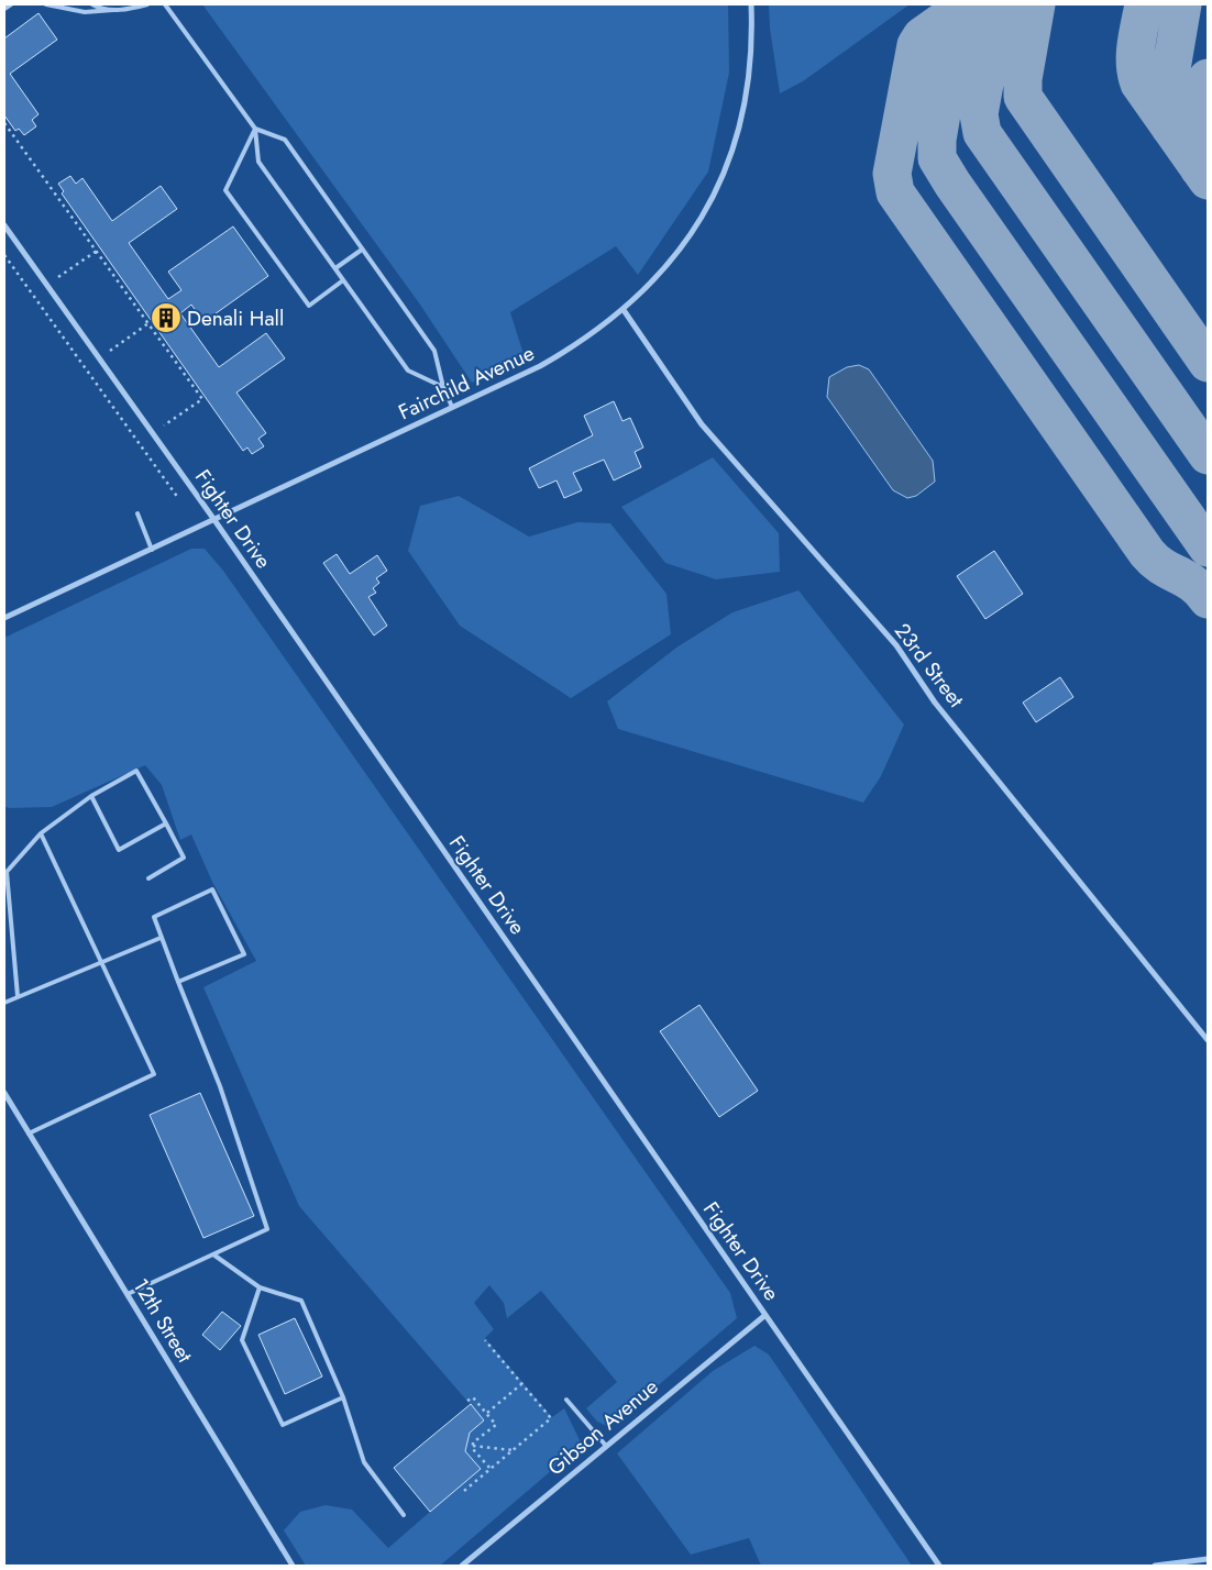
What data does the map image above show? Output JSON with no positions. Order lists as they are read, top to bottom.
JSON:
{
  "streets": {
    "street": [
      "Fairchild Avenue",
      "Fighter Drive",
      "23rd Street",
      "12th Street",
      "Gibson Avenue"
    ]
  },
  "crossings": [
    ["Fairchild Avenue", "Fighter Drive"],
    ["Fairchild Avenue", "23rd Street"],
    ["Fighter Drive", "Gibson Avenue"]
  ],
  "places": {
    "building": ["Denali Hall"]
  }
}
